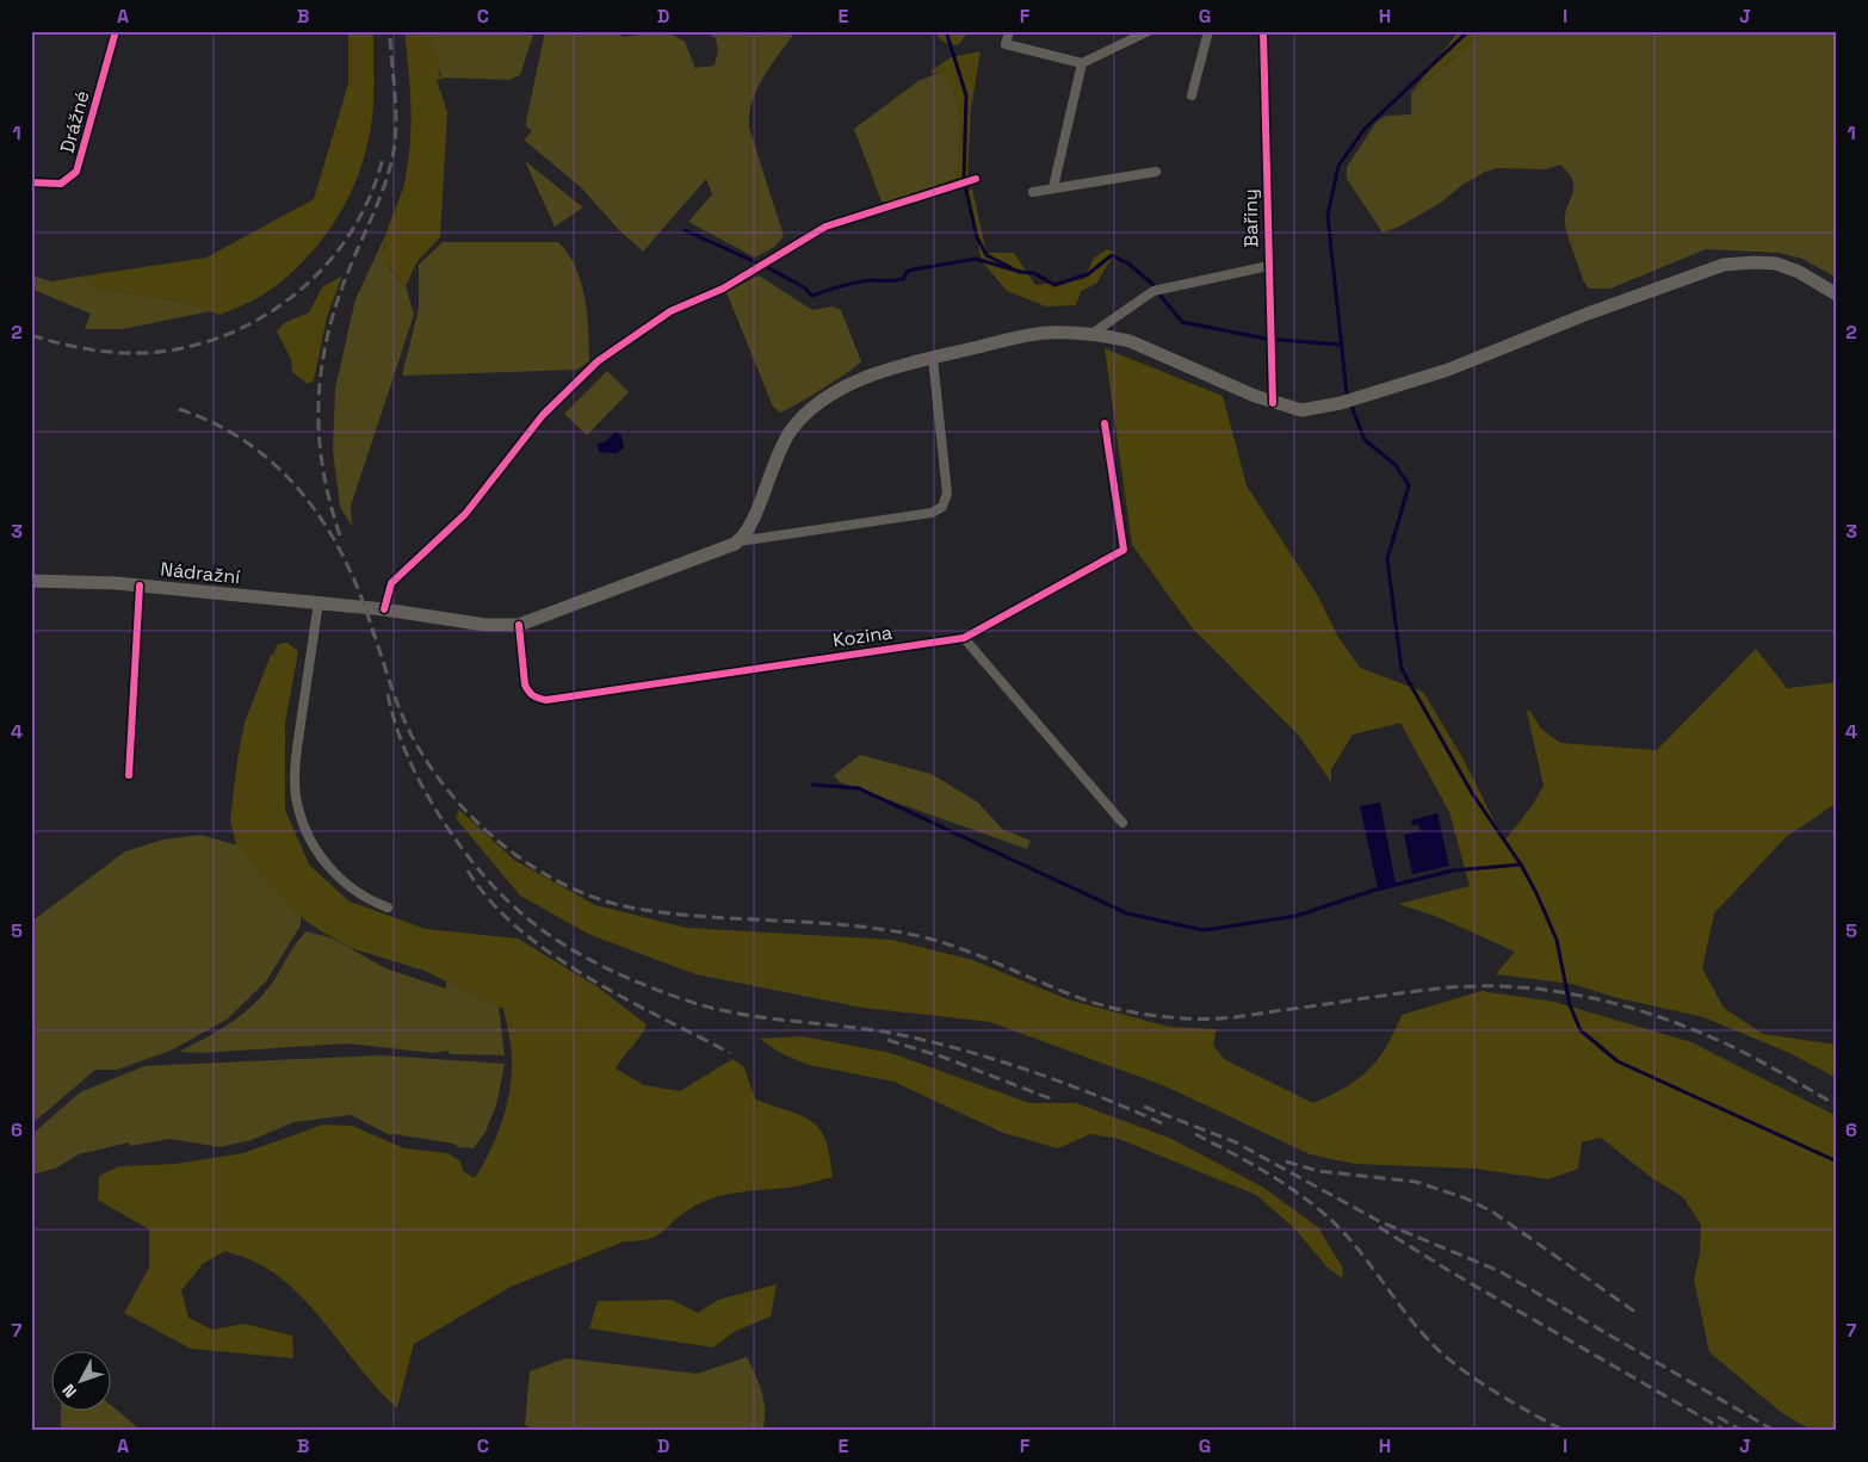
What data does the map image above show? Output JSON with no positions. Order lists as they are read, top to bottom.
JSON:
{
  "streets": {
    "main road": ["Nádražní"],
    "street": ["Drážné", "Bařiny", "Kozina"]
  },
  "north": "bottom left",
  "grid": {
    "columns": [
      "A",
      "B",
      "C",
      "D",
      "E",
      "F",
      "G",
      "H",
      "I",
      "J"
    ],
    "rows": [
      "1",
      "2",
      "3",
      "4",
      "5",
      "6",
      "7"
    ]
  }
}
